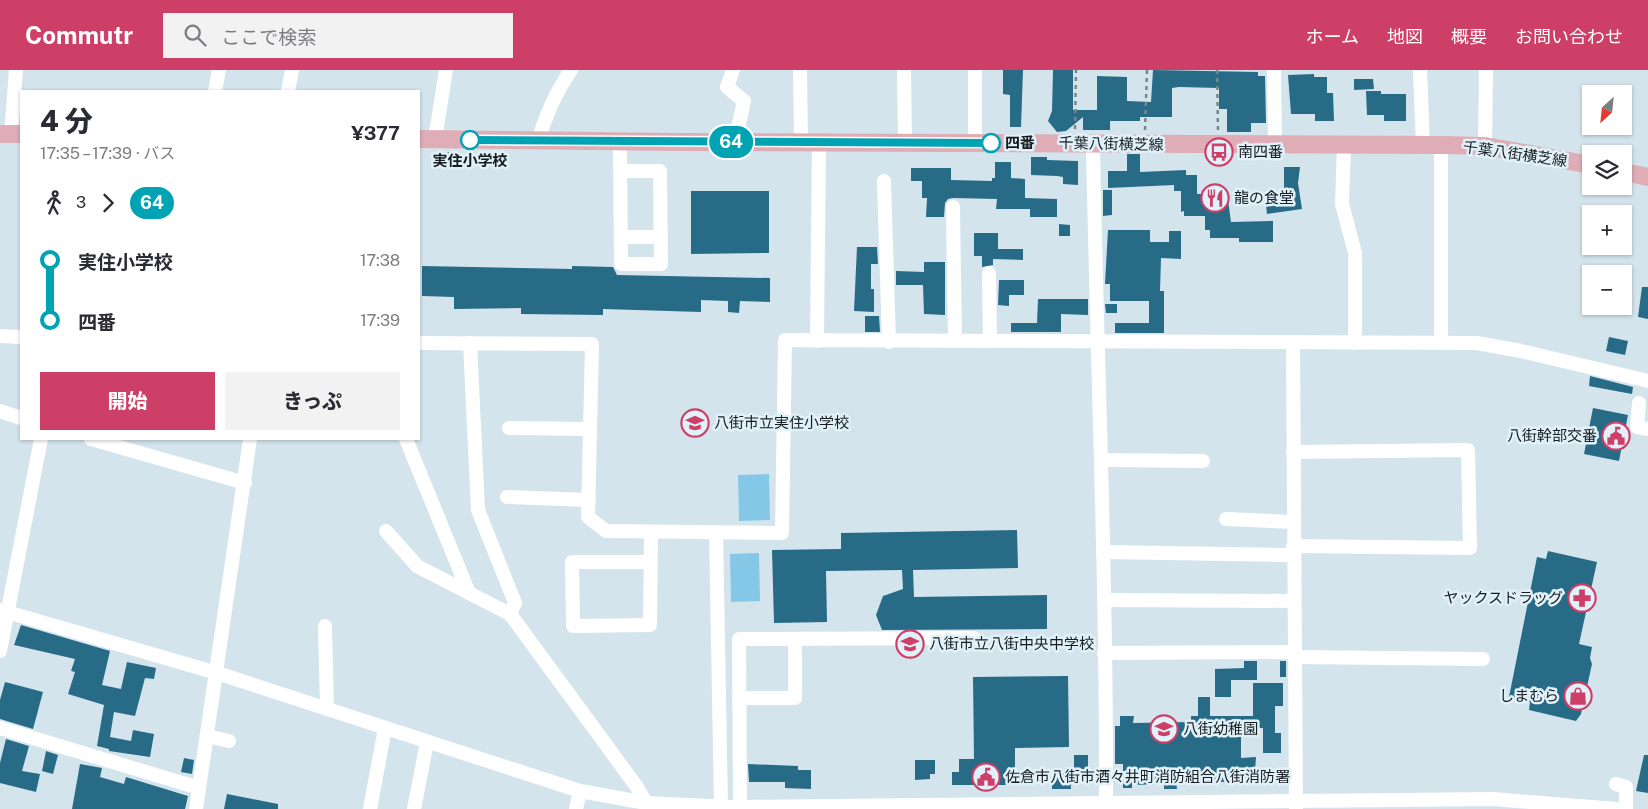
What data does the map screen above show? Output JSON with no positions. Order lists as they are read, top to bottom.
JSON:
{
  "streets": {
    "main road": ["千葉八街横芝線"]
  },
  "places": {
    "other": ["実住小学校", "四番"],
    "bus stop": ["南四番"],
    "restaurant": ["龍の食堂"],
    "school or university": ["八街市立実住小学校", "八街市立八街中央中学校", "八街幼稚園"],
    "public building": ["八街幹部交番", "佐倉市八街市酒々井町消防組合八街消防署"],
    "pharmacy": ["ヤックスドラッグ"],
    "shop": ["しまむら"]
  },
  "lines": ["bus line 64"],
  "north": "bottom left",
  "page": {
    "header": "Commutr",
    "search": "ここで検索",
    "nav": [
      "ホーム",
      "地図",
      "概要",
      "お問い合わせ"
    ],
    "on_map": "64",
    "map_buttons": ["+", "−"],
    "heading": ["4 分", "17:35 – 17:39 · バス", "¥377"],
    "legs": ["3", "64"],
    "list": [
      {
        "name": "実住小学校",
        "value": "17:38"
      },
      {
        "name": "四番",
        "value": "17:39"
      }
    ],
    "buttons": ["開始", "きっぷ"]
  }
}
